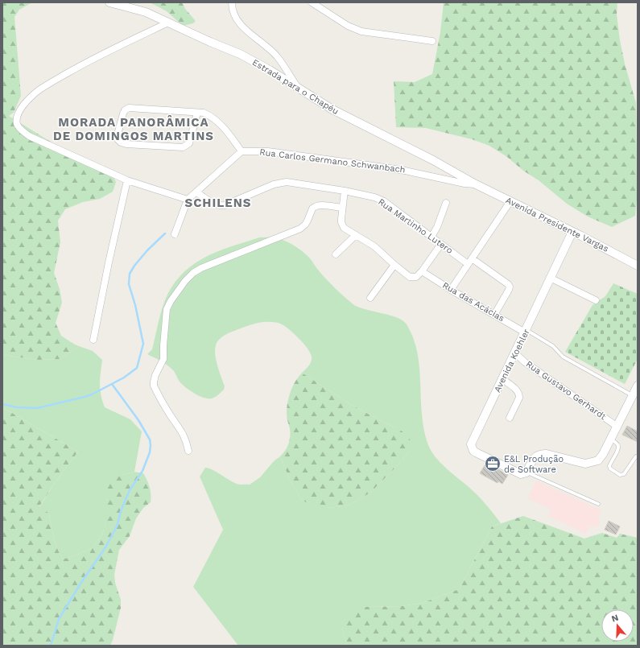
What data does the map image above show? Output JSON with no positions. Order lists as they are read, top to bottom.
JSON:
{
  "streets": {
    "street": [
      "Estrada para o Chapéu",
      "Rua Carlos Germano Schwanbach",
      "Avenida Presidente Vargas",
      "Rua Martinho Lutero",
      "Rua das Acácias",
      "Avenida Koehler",
      "Rua Gustavo Gerhardt"
    ]
  },
  "crossings": [
    ["Estrada para o Chapéu", "Rua Carlos Germano Schwanbach"],
    ["Estrada para o Chapéu", "Avenida Presidente Vargas"],
    ["Rua Carlos Germano Schwanbach", "Avenida Presidente Vargas"],
    ["Avenida Presidente Vargas", "Avenida Koehler"],
    ["Rua Martinho Lutero", "Rua das Acácias"],
    ["Rua das Acácias", "Avenida Koehler"],
    ["Avenida Koehler", "Rua Gustavo Gerhardt"]
  ],
  "districts": ["MORADA PANORÂMICA DE DOMINGOS MARTINS", "SCHILENS"],
  "places": {
    "office": ["E&L Produção de Software"]
  },
  "north": "top"
}
